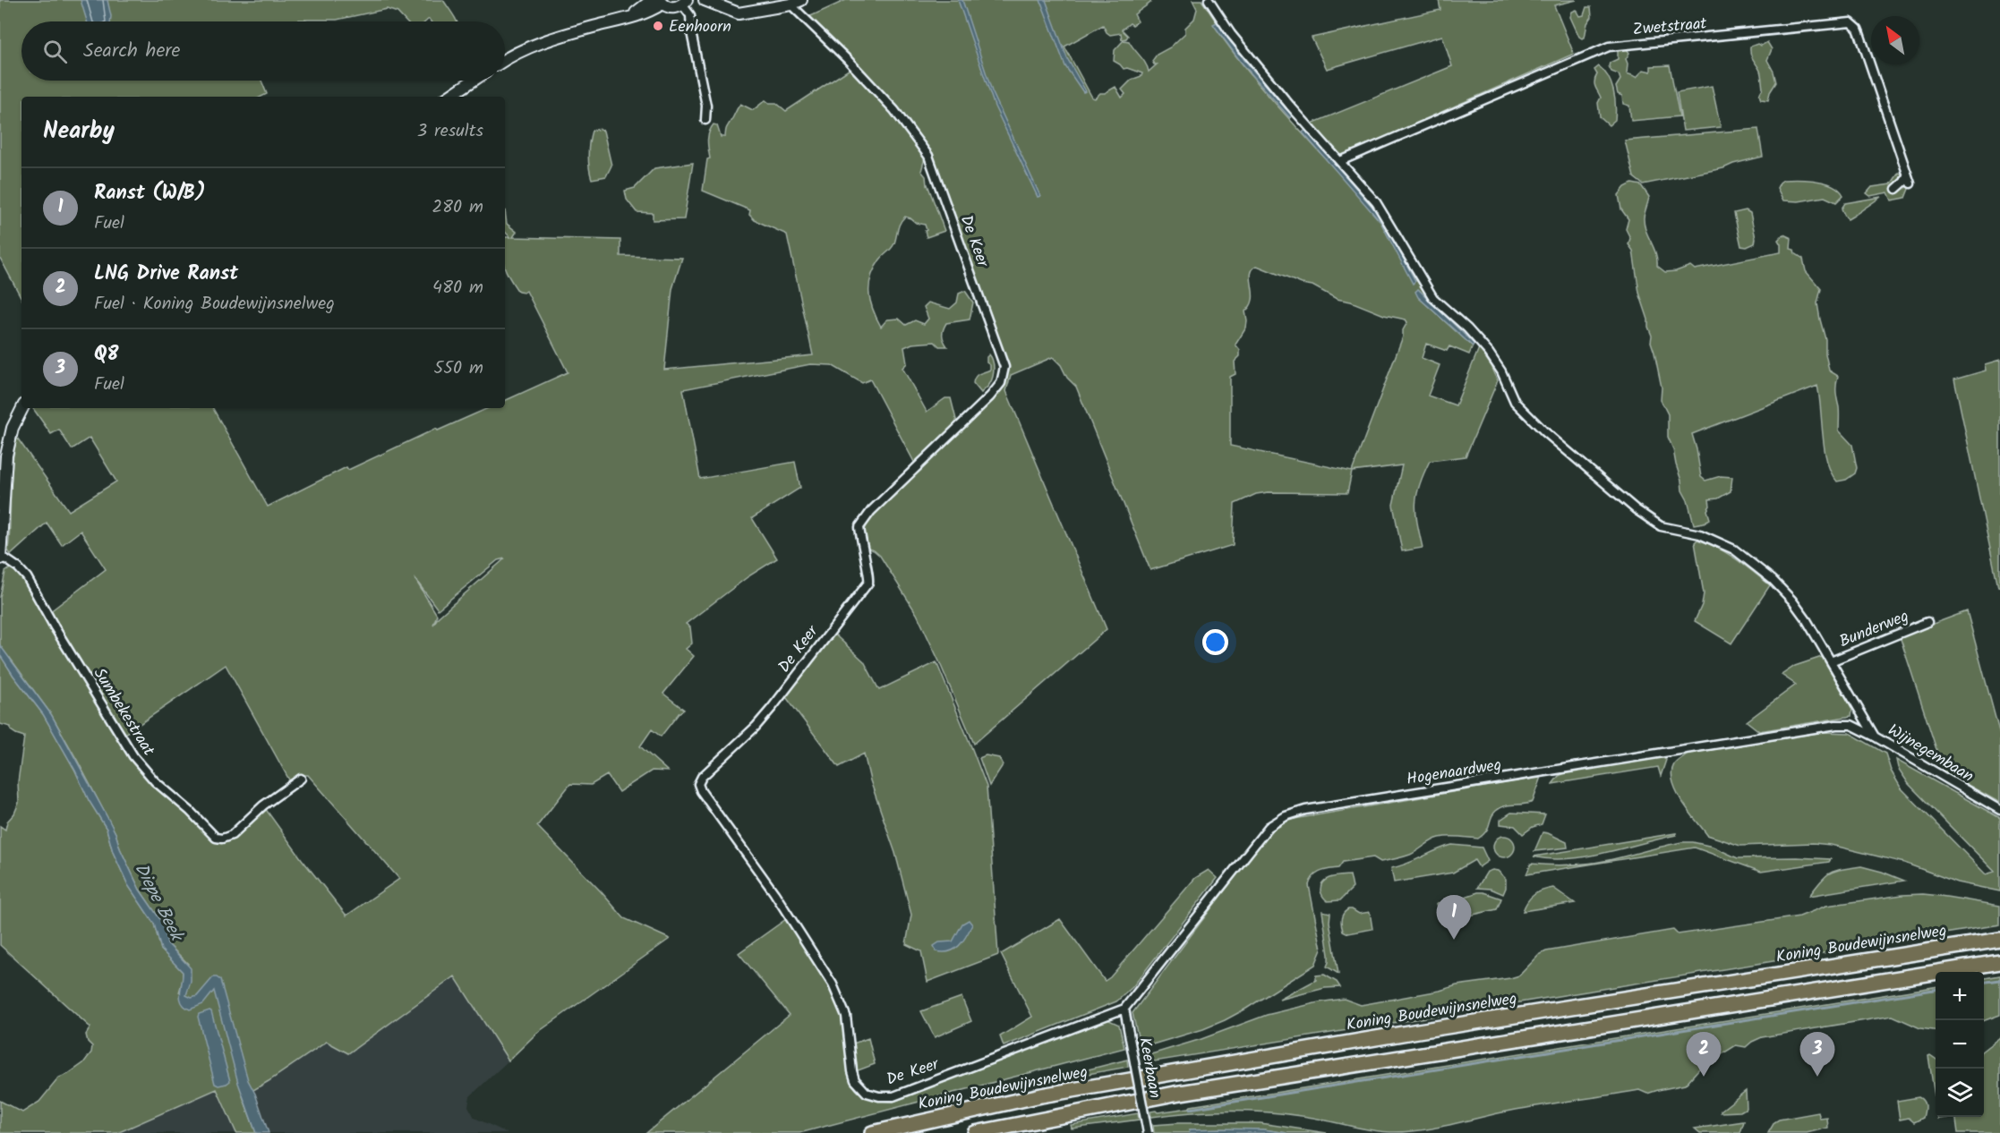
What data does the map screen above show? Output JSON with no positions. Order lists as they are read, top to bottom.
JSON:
{
  "streets": {
    "highway": ["Koning Boudewijnsnelweg"],
    "street": [
      "Zwetstraat",
      "De Keer",
      "Bunderweg",
      "Sumbekestraat",
      "Wijnegembaan",
      "Hogenaardweg",
      "Keerbaan"
    ]
  },
  "crossings": [
    ["De Keer", "Hogenaardweg"],
    ["De Keer", "Keerbaan"],
    ["Wijnegembaan", "Hogenaardweg"],
    ["Hogenaardweg", "Keerbaan"]
  ],
  "water": ["Diepe Beek"],
  "places": ["Eenhoorn"],
  "north": "top left",
  "page": {
    "search": "Search here",
    "heading": ["Nearby", "3 results"],
    "list": [
      {
        "mark": "1",
        "name": "Ranst (W/B)",
        "note": "Fuel",
        "value": "280 m"
      },
      {
        "mark": "2",
        "name": "LNG Drive Ranst",
        "note": "Fuel · Koning Boudewijnsnelweg",
        "value": "480 m"
      },
      {
        "mark": "3",
        "name": "Q8",
        "note": "Fuel",
        "value": "550 m"
      }
    ],
    "pins": ["1", "2", "3"],
    "map_buttons": ["+", "−"]
  }
}
